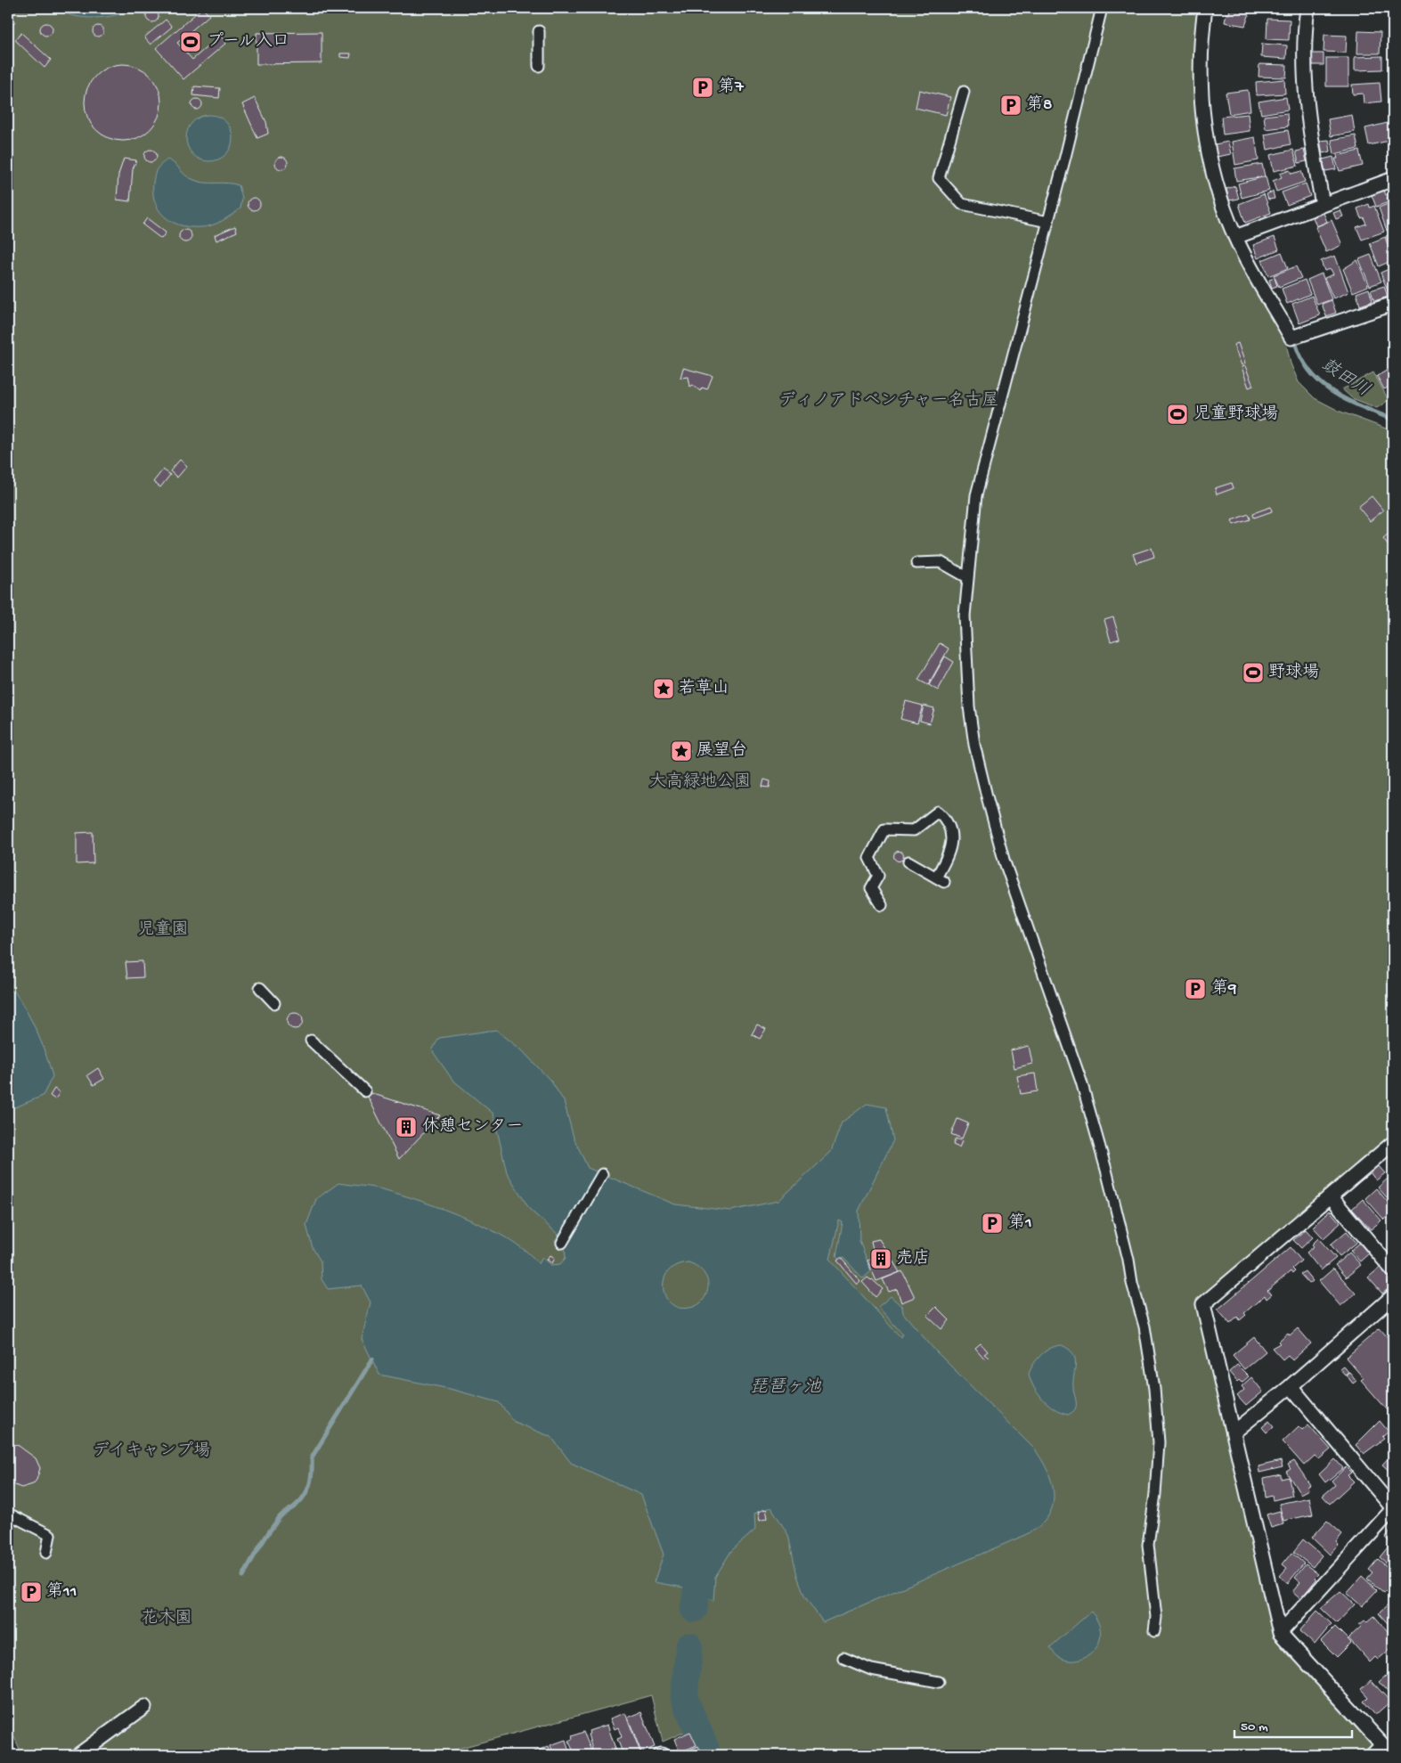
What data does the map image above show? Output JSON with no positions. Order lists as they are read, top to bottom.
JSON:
{
  "water": ["鼓田川", "琵琶ヶ池"],
  "parks": [
    "ディノアドベンチャー名古屋",
    "大高緑地公園",
    "児童園",
    "デイキャンプ場",
    "花木園"
  ],
  "places": {
    "sports": ["プール入口", "児童野球場", "野球場"],
    "parking": [
      "第7",
      "第8",
      "第9",
      "第1",
      "第11"
    ],
    "place": ["若草山", "展望台"],
    "building": ["休憩センター", "売店"]
  },
  "scale_bar": "50 m"
}
